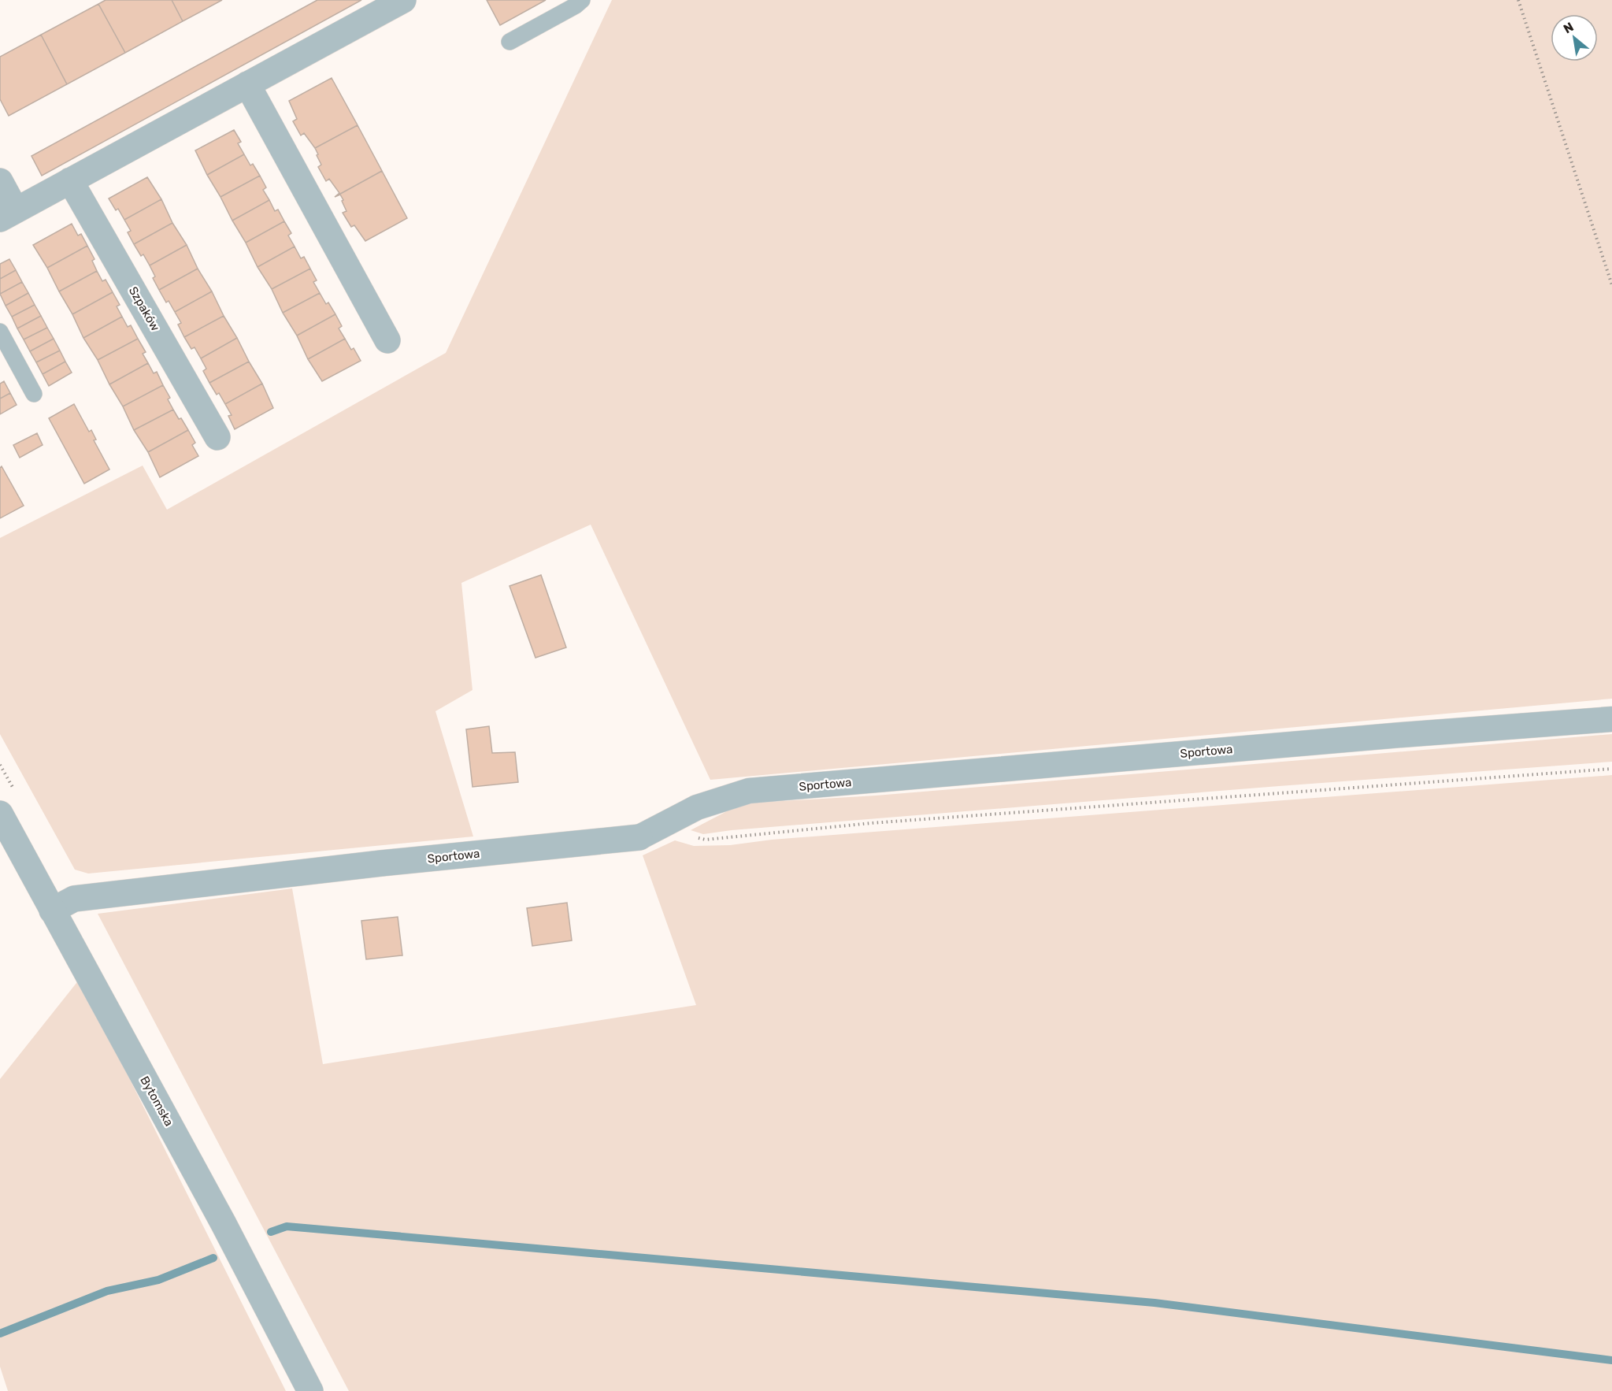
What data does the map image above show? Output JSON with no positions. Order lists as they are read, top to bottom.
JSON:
{
  "streets": {
    "street": ["Szpaków", "Sportowa", "Bytomska"]
  },
  "crossings": [
    ["Sportowa", "Bytomska"]
  ],
  "north": "top left"
}
